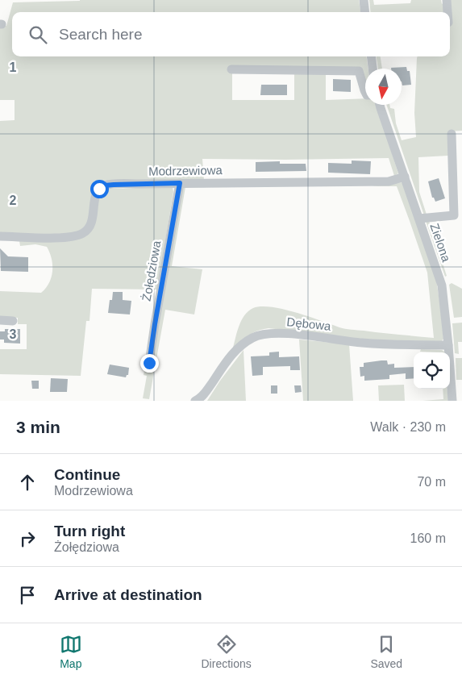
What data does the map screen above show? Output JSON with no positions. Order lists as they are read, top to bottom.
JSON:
{
  "streets": {
    "street": [
      "Modrzewiowa",
      "Zielona",
      "Żołędziowa",
      "Dębowa"
    ]
  },
  "crossings": [
    ["Modrzewiowa", "Zielona"],
    ["Modrzewiowa", "Żołędziowa"],
    ["Zielona", "Dębowa"]
  ],
  "north": "bottom",
  "page": {
    "search": "Search here",
    "heading": ["3 min", "Walk · 230 m"],
    "list": [
      ["Continue", "Modrzewiowa", "70 m"],
      ["Turn right", "Żołędziowa", "160 m"],
      "Arrive at destination"
    ],
    "nav": ["Map", "Directions", "Saved"]
  },
  "grid": {
    "rows": ["1", "2", "3"]
  }
}
